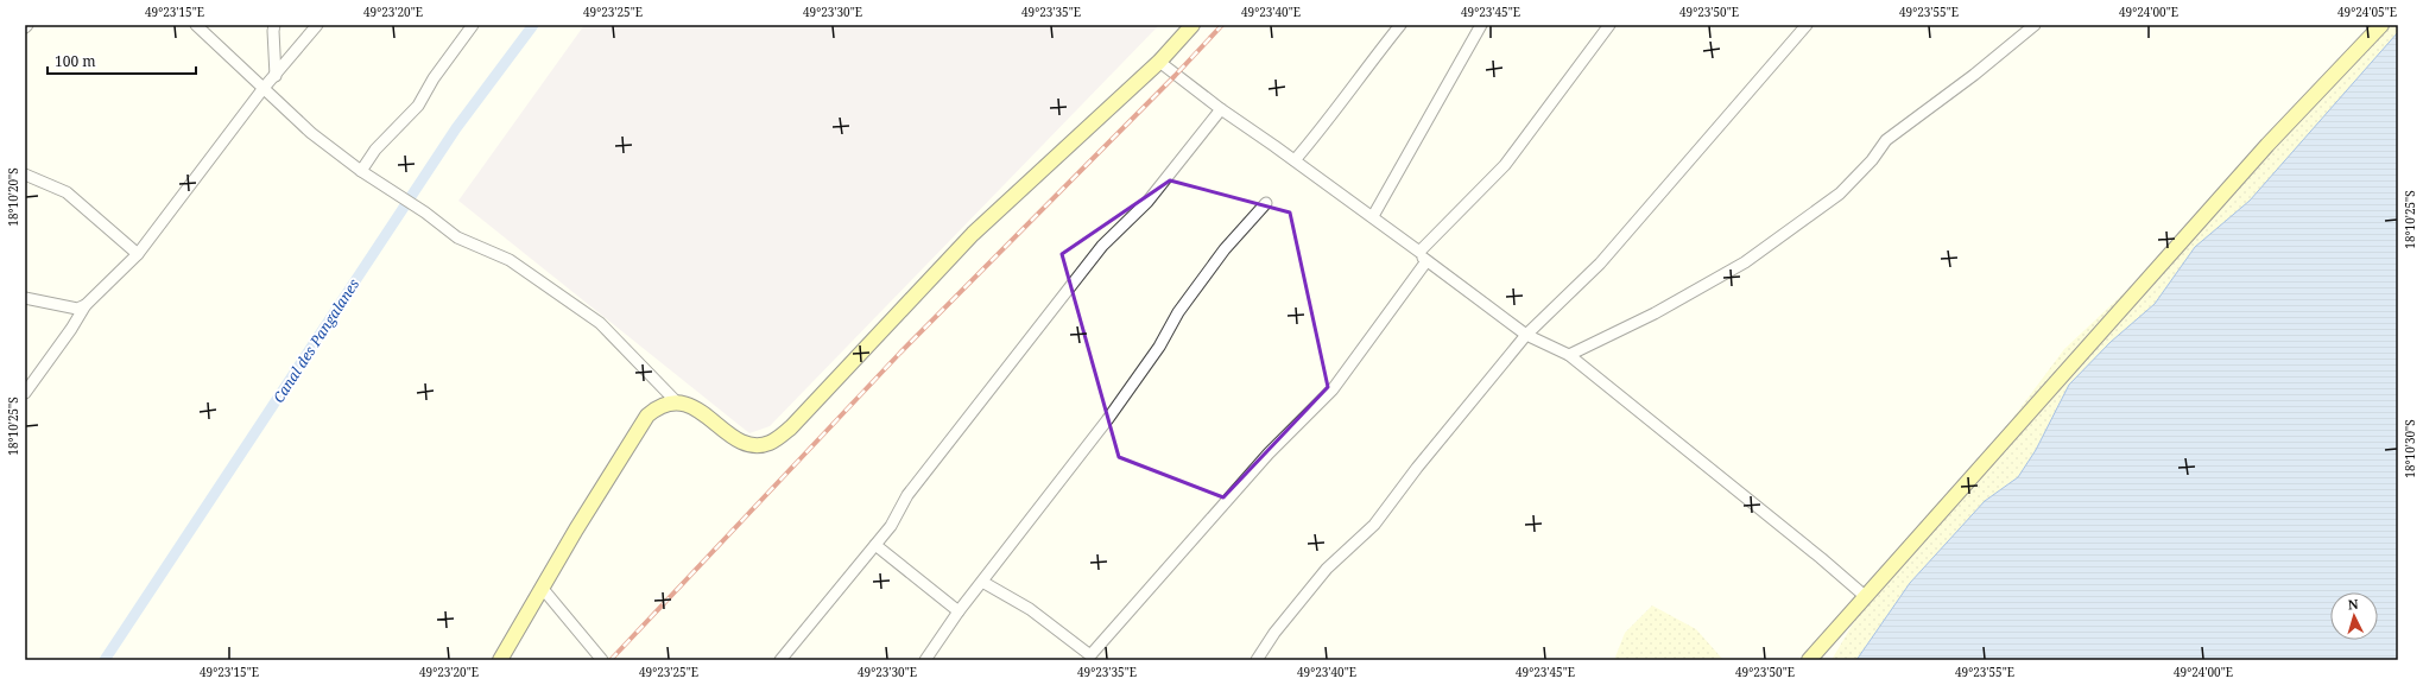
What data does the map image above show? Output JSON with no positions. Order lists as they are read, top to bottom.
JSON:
{
  "water": ["Canal des Pangalanes"],
  "scale_bar": "100 m",
  "north": "top",
  "coordinates": [
    "49°23'15\"E",
    "49°23'20\"E",
    "49°23'25\"E",
    "49°23'30\"E",
    "49°23'35\"E",
    "49°23'40\"E",
    "49°23'45\"E",
    "49°23'50\"E",
    "49°23'55\"E",
    "49°24'00\"E",
    "49°24'05\"E",
    "18°10'20\"S",
    "18°10'25\"S",
    "18°10'30\"S"
  ]
}
